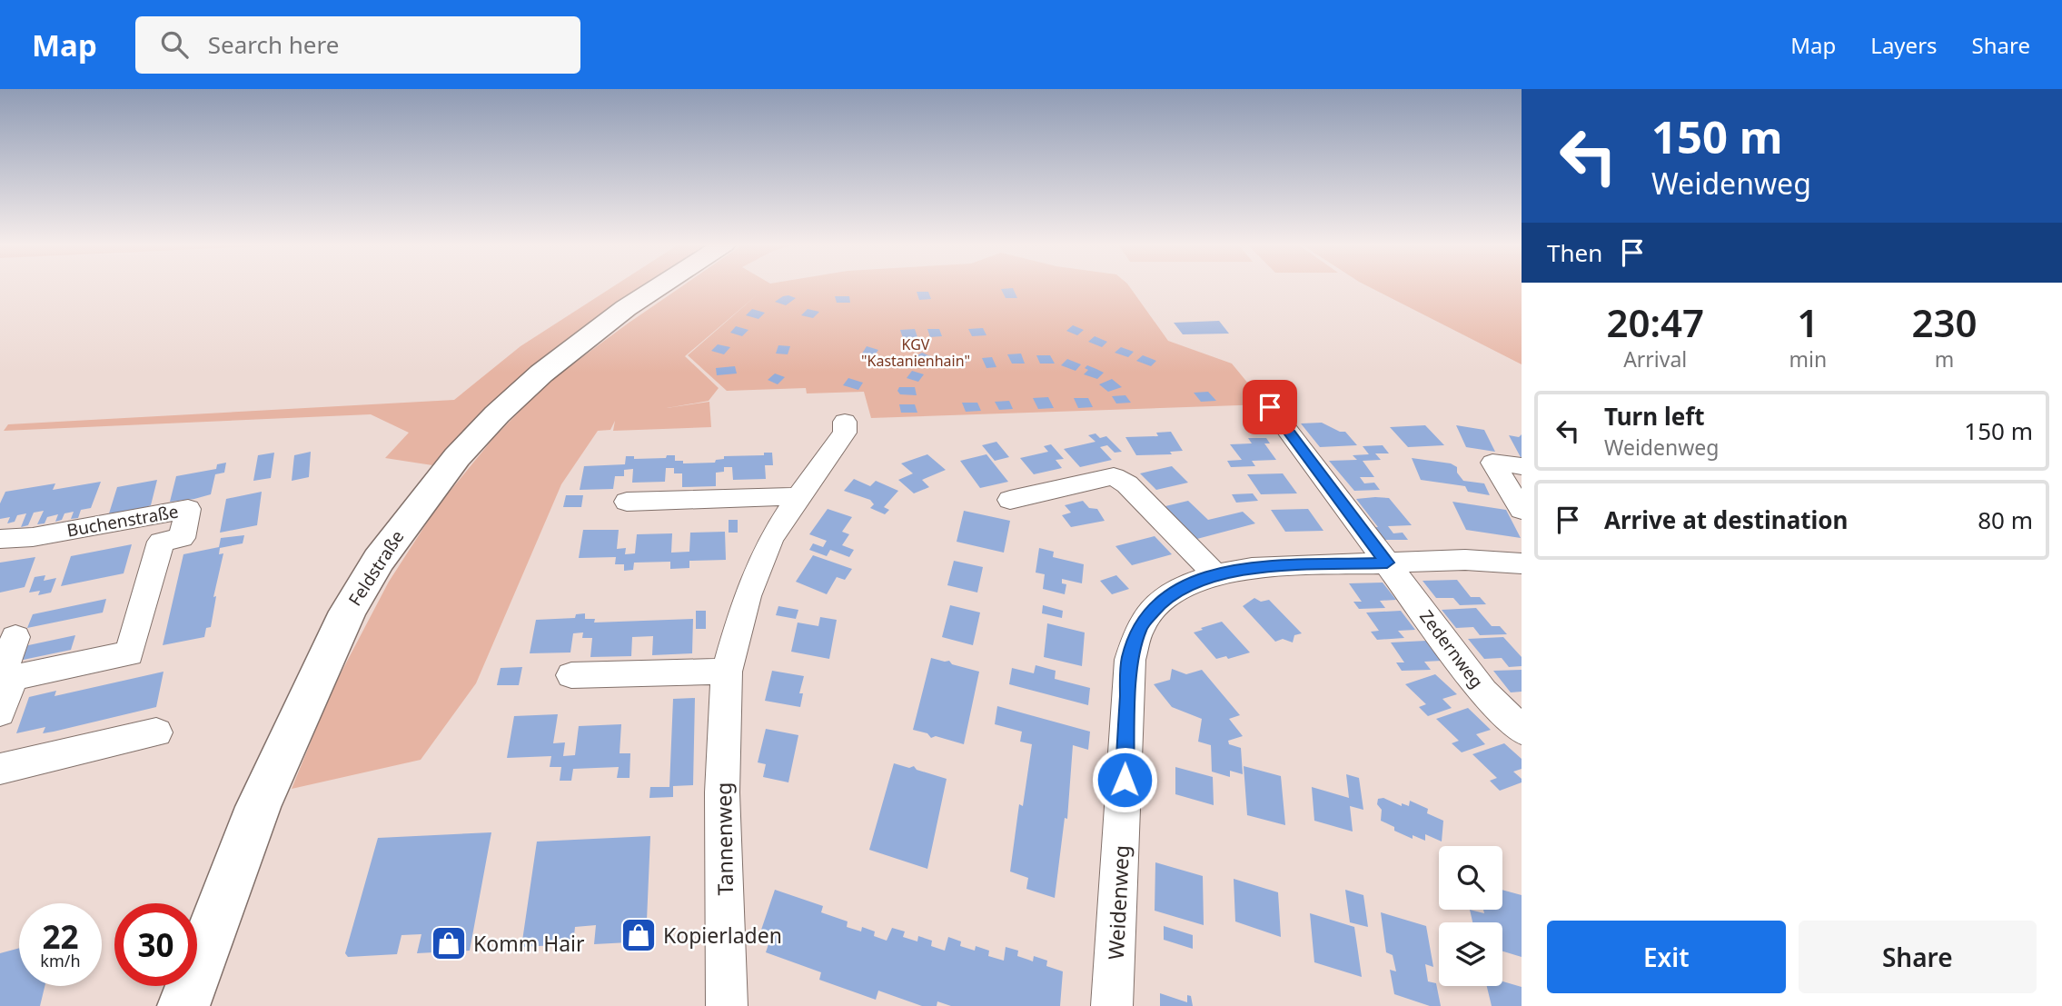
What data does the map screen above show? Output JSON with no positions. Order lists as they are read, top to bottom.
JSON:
{
  "streets": {
    "main road": ["Feldstraße"],
    "street": [
      "Buchenstraße",
      "Zedernweg",
      "Tannenweg",
      "Weidenweg"
    ]
  },
  "crossings": [
    ["Zedernweg", "Weidenweg"]
  ],
  "parks": ["KGV \"Kastanienhain\""],
  "places": {
    "shop": ["Kopierladen", "Komm Hair"]
  },
  "page": {
    "header": "Map",
    "search": "Search here",
    "nav": ["Map", "Layers", "Share"],
    "turn": ["150 m", "Weidenweg"],
    "then": "Then",
    "eta": [
      "20:47",
      "Arrival",
      "1",
      "min",
      "230",
      "m"
    ],
    "list": [
      {
        "name": "Turn left",
        "note": "Weidenweg",
        "value": "150 m"
      },
      {
        "name": "Arrive at destination",
        "value": "80 m"
      }
    ],
    "speed": "22 km/h",
    "limit": "30",
    "buttons": ["Exit", "Share"]
  }
}
